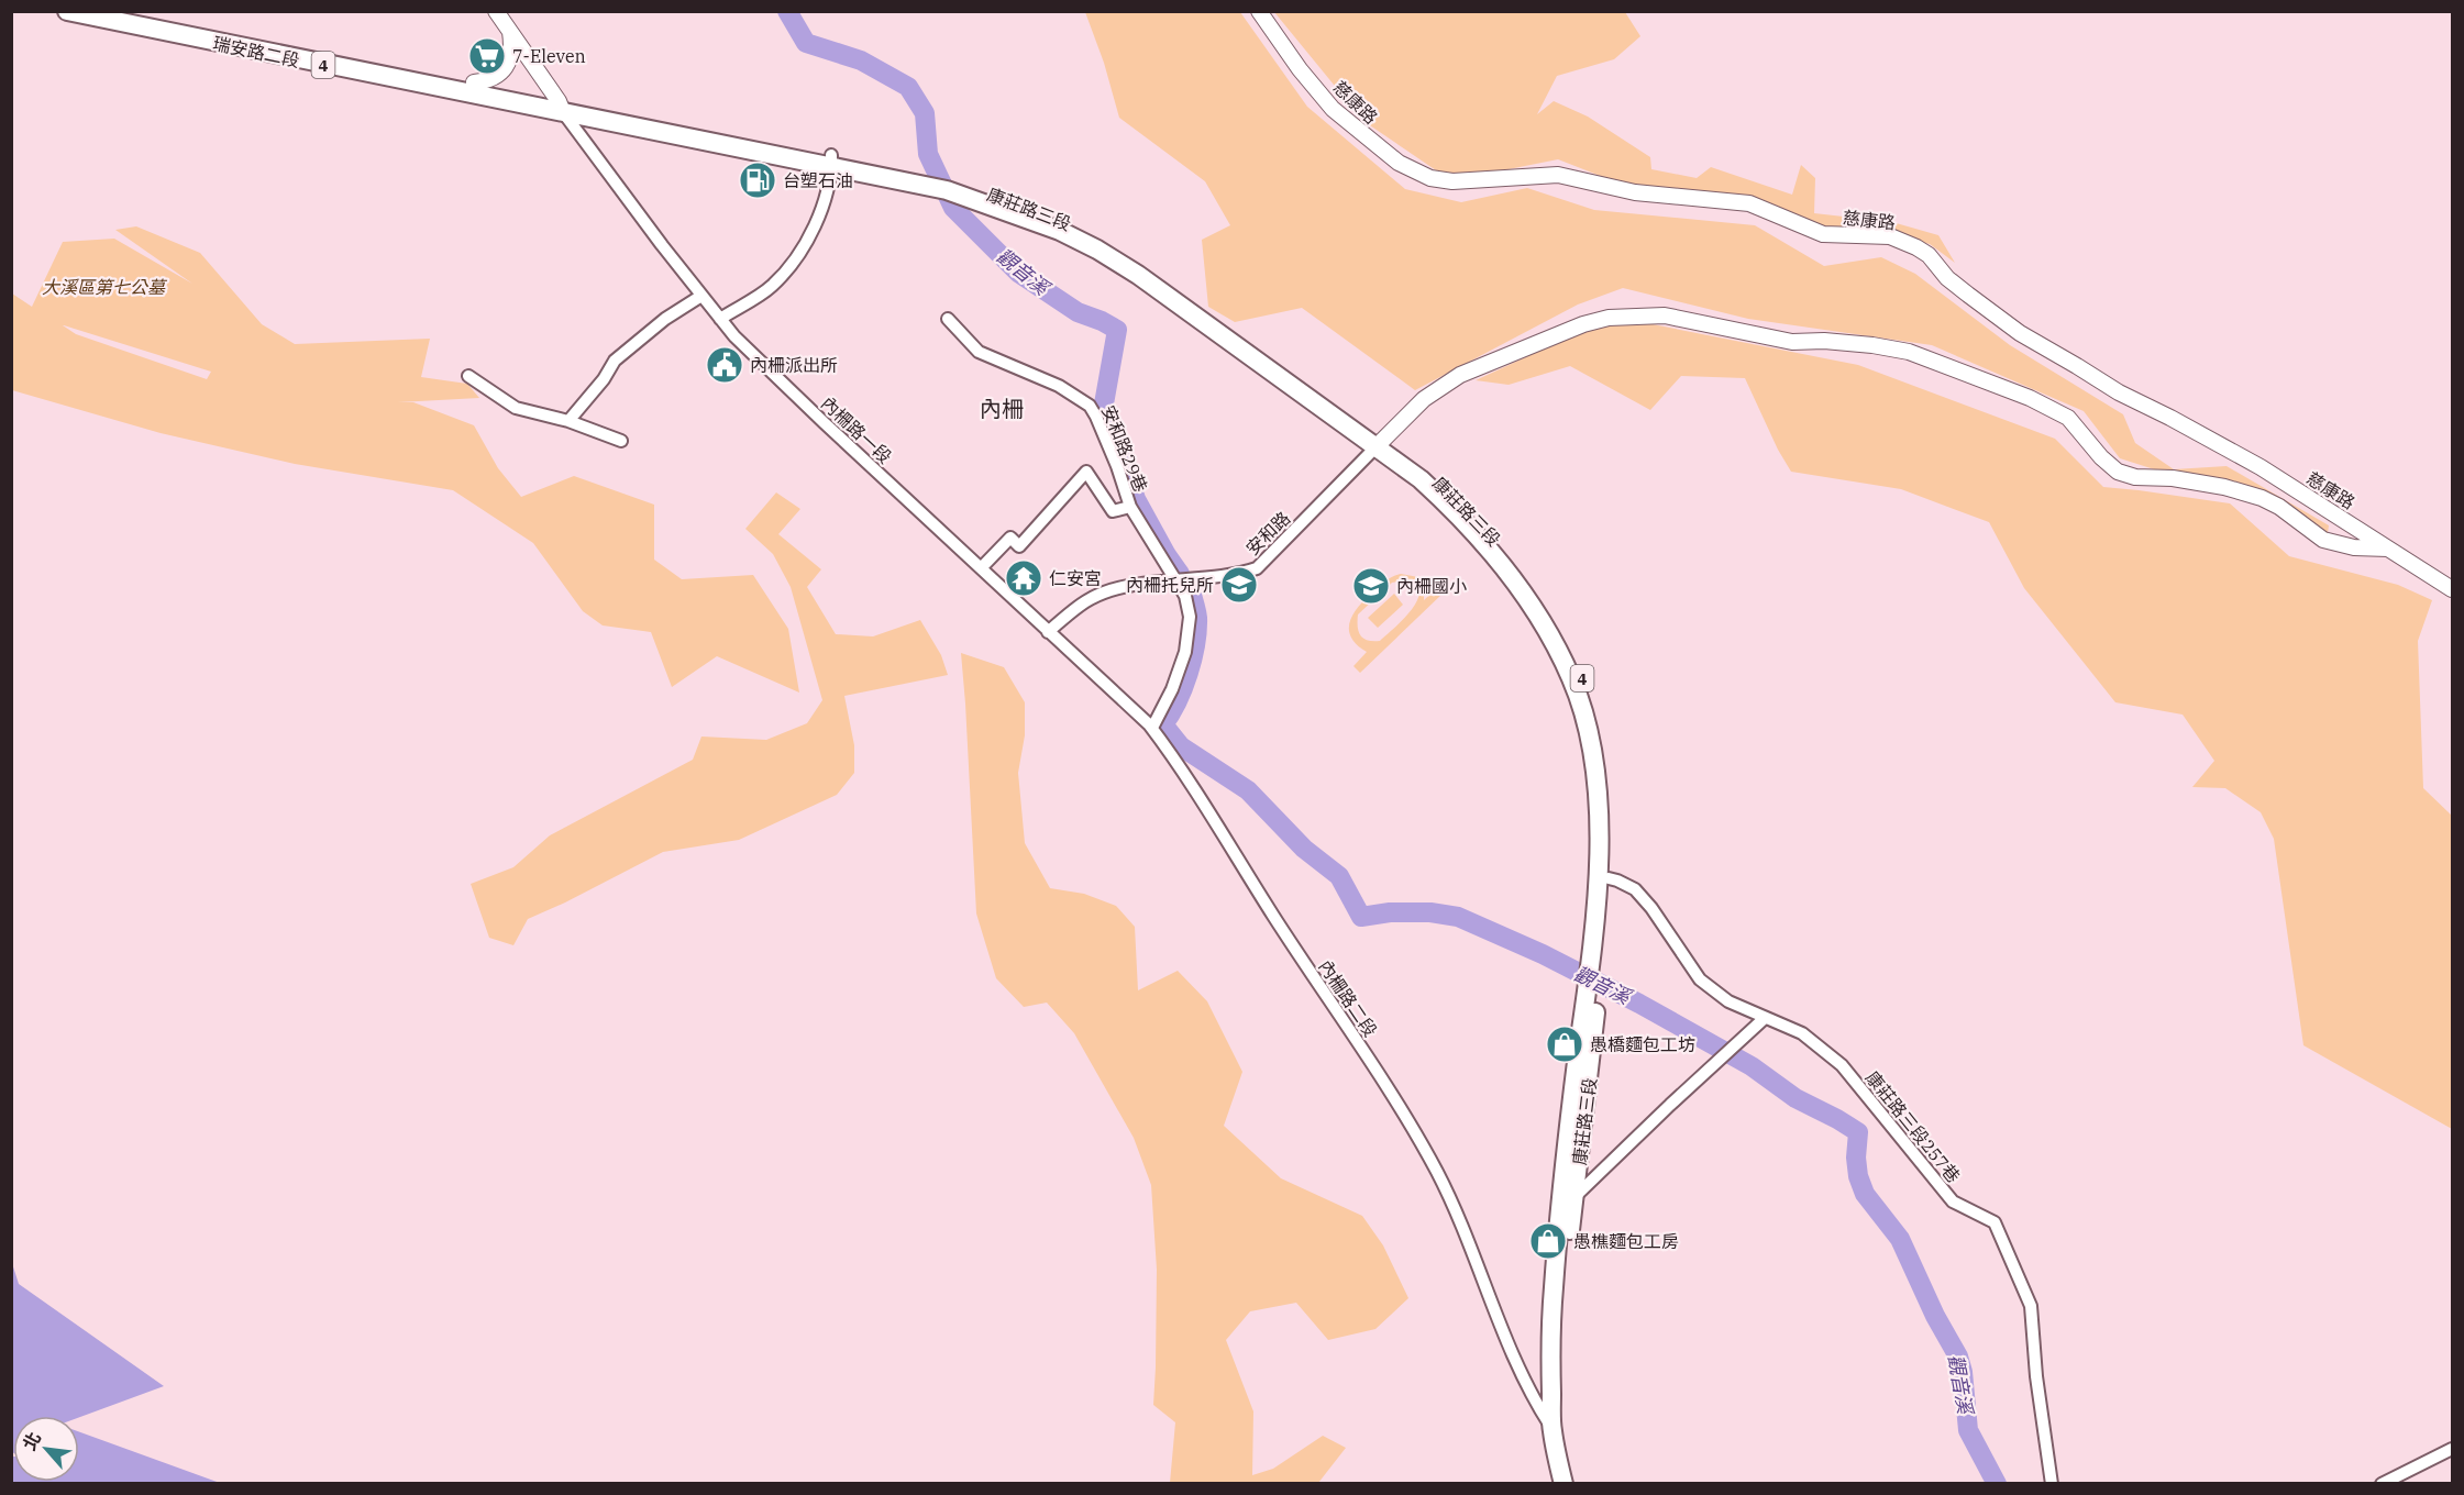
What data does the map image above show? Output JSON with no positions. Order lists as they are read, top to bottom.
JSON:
{
  "streets": {
    "main road": ["瑞安路二段", "4", "康莊路三段"],
    "street": [
      "慈康路",
      "內柵路一段",
      "安和路29巷",
      "安和路",
      "內柵路二段",
      "康莊路三段257巷"
    ]
  },
  "crossings": [
    ["瑞安路二段", "4"],
    ["瑞安路二段", "康莊路三段"],
    ["瑞安路二段", "內柵路一段"],
    ["4", "康莊路三段"],
    ["4", "內柵路一段"],
    ["康莊路三段", "內柵路一段"],
    ["康莊路三段", "安和路"],
    ["康莊路三段", "內柵路二段"],
    ["康莊路三段", "康莊路三段257巷"],
    ["內柵路一段", "安和路"],
    ["內柵路一段", "內柵路二段"],
    ["安和路29巷", "安和路"],
    ["安和路29巷", "內柵路二段"],
    ["安和路", "內柵路二段"]
  ],
  "districts": ["內柵"],
  "water": ["觀音溪"],
  "parks": ["大溪區第七公墓"],
  "places": {
    "supermarket": ["7-Eleven"],
    "fuel station": ["台塑石油"],
    "public building": ["內柵派出所"],
    "temple": ["仁安宮"],
    "school or university": ["內柵托兒所", "內柵國小"],
    "shop": ["愚橋麵包工坊", "愚樵麵包工房"]
  },
  "north": "top left"
}
